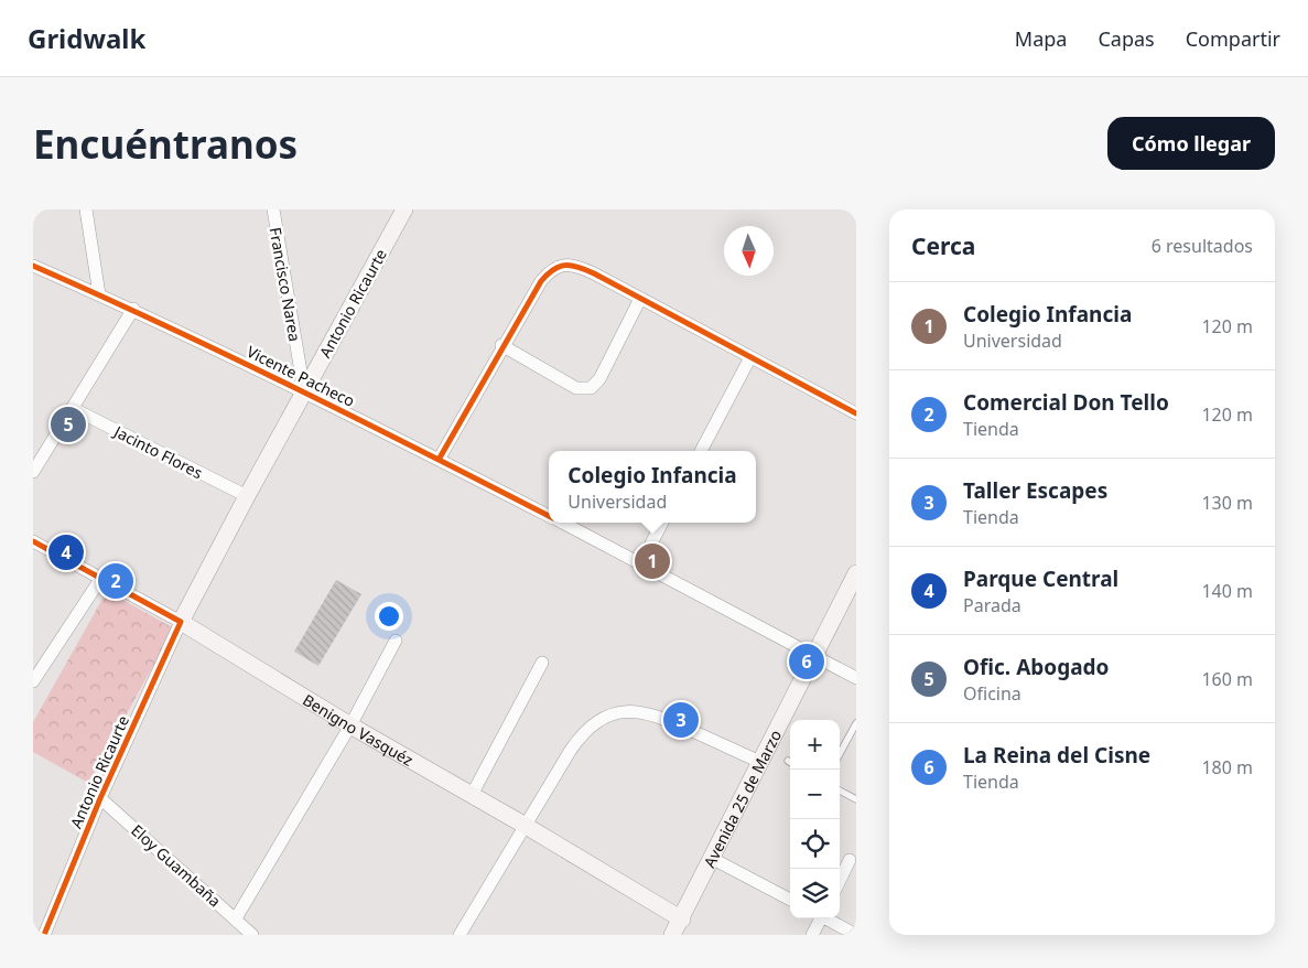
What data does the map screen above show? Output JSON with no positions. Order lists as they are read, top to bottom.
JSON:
{
  "streets": {
    "main road": ["Antonio Ricaurte", "Benigno Vasquéz", "Avenida 25 de Marzo"],
    "street": [
      "Francisco Narea",
      "Vicente Pacheco",
      "Jacinto Flores",
      "Eloy Guambaña"
    ]
  },
  "crossings": [
    ["Francisco Narea", "Antonio Ricaurte"],
    ["Francisco Narea", "Vicente Pacheco"],
    ["Antonio Ricaurte", "Vicente Pacheco"],
    ["Antonio Ricaurte", "Jacinto Flores"],
    ["Antonio Ricaurte", "Benigno Vasquéz"],
    ["Antonio Ricaurte", "Eloy Guambaña"],
    ["Vicente Pacheco", "Avenida 25 de Marzo"],
    ["Benigno Vasquéz", "Avenida 25 de Marzo"]
  ],
  "north": "bottom",
  "page": {
    "header": "Gridwalk",
    "nav": ["Mapa", "Capas", "Compartir"],
    "buttons": "Cómo llegar",
    "title": "Encuéntranos",
    "heading": ["Cerca", "6 resultados"],
    "list": [
      {
        "mark": "1",
        "name": "Colegio Infancia",
        "note": "Universidad",
        "value": "120 m"
      },
      {
        "mark": "2",
        "name": "Comercial Don Tello",
        "note": "Tienda",
        "value": "120 m"
      },
      {
        "mark": "3",
        "name": "Taller Escapes",
        "note": "Tienda",
        "value": "130 m"
      },
      {
        "mark": "4",
        "name": "Parque Central",
        "note": "Parada",
        "value": "140 m"
      },
      {
        "mark": "5",
        "name": "Ofic. Abogado",
        "note": "Oficina",
        "value": "160 m"
      },
      {
        "mark": "6",
        "name": "La Reina del Cisne",
        "note": "Tienda",
        "value": "180 m"
      }
    ],
    "pins": [
      "5",
      "4",
      "1",
      "2",
      "6",
      "3"
    ],
    "popup": ["Colegio Infancia", "Universidad"],
    "map_buttons": ["+", "−"]
  }
}
